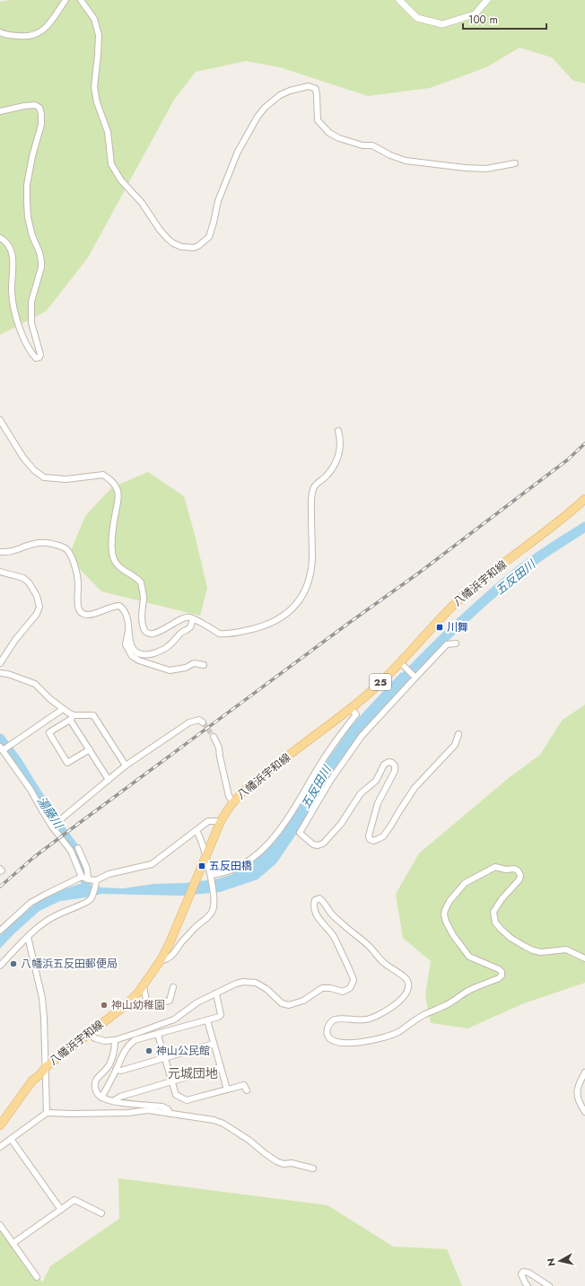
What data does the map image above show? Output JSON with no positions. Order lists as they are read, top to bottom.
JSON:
{
  "streets": {
    "main road": ["八幡浜宇和線", "25"]
  },
  "districts": ["元城団地"],
  "water": ["五反田川", "湯藤川"],
  "places": {
    "transit": ["川舞", "五反田橋"],
    "other": ["八幡浜五反田郵便局", "神山幼稚園", "神山公民館"]
  },
  "scale_bar": "100 m",
  "north": "left"
}
